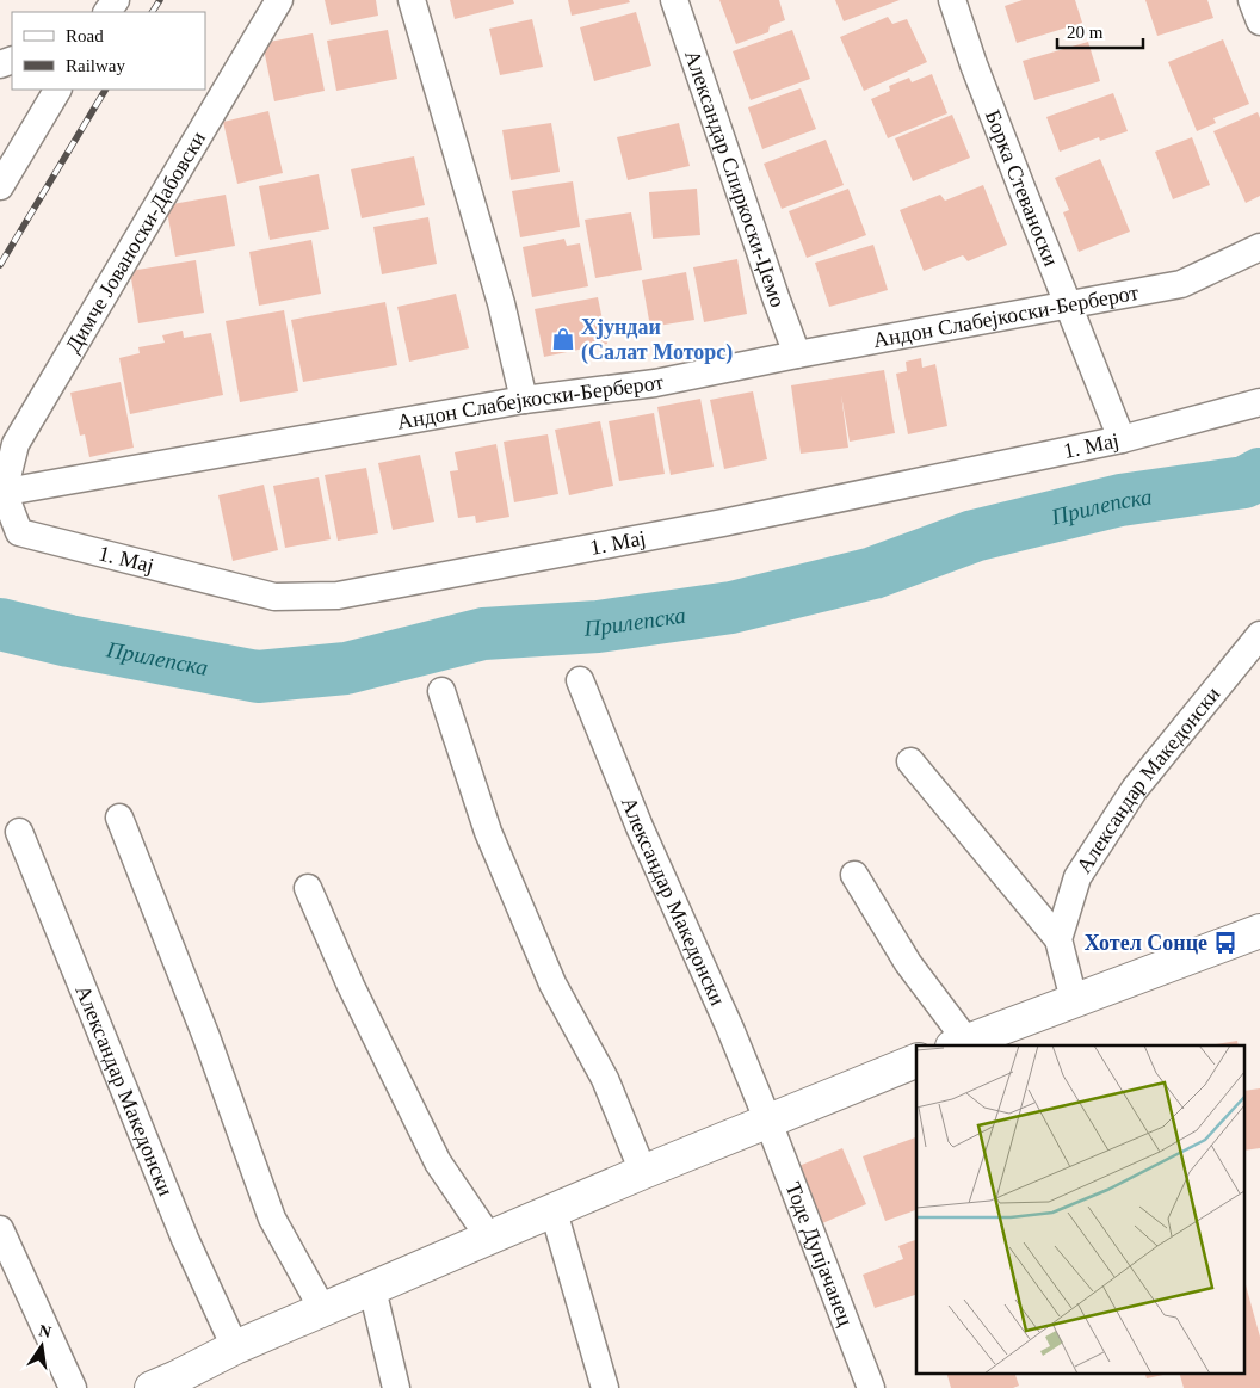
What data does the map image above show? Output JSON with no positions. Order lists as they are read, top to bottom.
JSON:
{
  "streets": {
    "street": [
      "Александар Спиркоски-Џемо",
      "Борка Стеваноски",
      "Димче Јованоски-Дабовски",
      "Андон Слабејкоски-Берберот",
      "1. Мај",
      "Александар Македонски",
      "Тоде Дупјачанец"
    ]
  },
  "crossings": [
    ["Александар Спиркоски-Џемо", "Андон Слабејкоски-Берберот"],
    ["Борка Стеваноски", "Андон Слабејкоски-Берберот"],
    ["Борка Стеваноски", "1. Мај"],
    ["Димче Јованоски-Дабовски", "Андон Слабејкоски-Берберот"],
    ["Димче Јованоски-Дабовски", "1. Мај"],
    ["Андон Слабејкоски-Берберот", "1. Мај"],
    ["Александар Македонски", "Тоде Дупјачанец"]
  ],
  "water": ["Прилепска"],
  "places": {
    "shop": ["Хјундаи (Салат Моторс)"],
    "bus stop": ["Хотел Сонце"]
  },
  "legend": ["Road", "Railway"],
  "scale_bar": "20 m",
  "north": "top"
}
